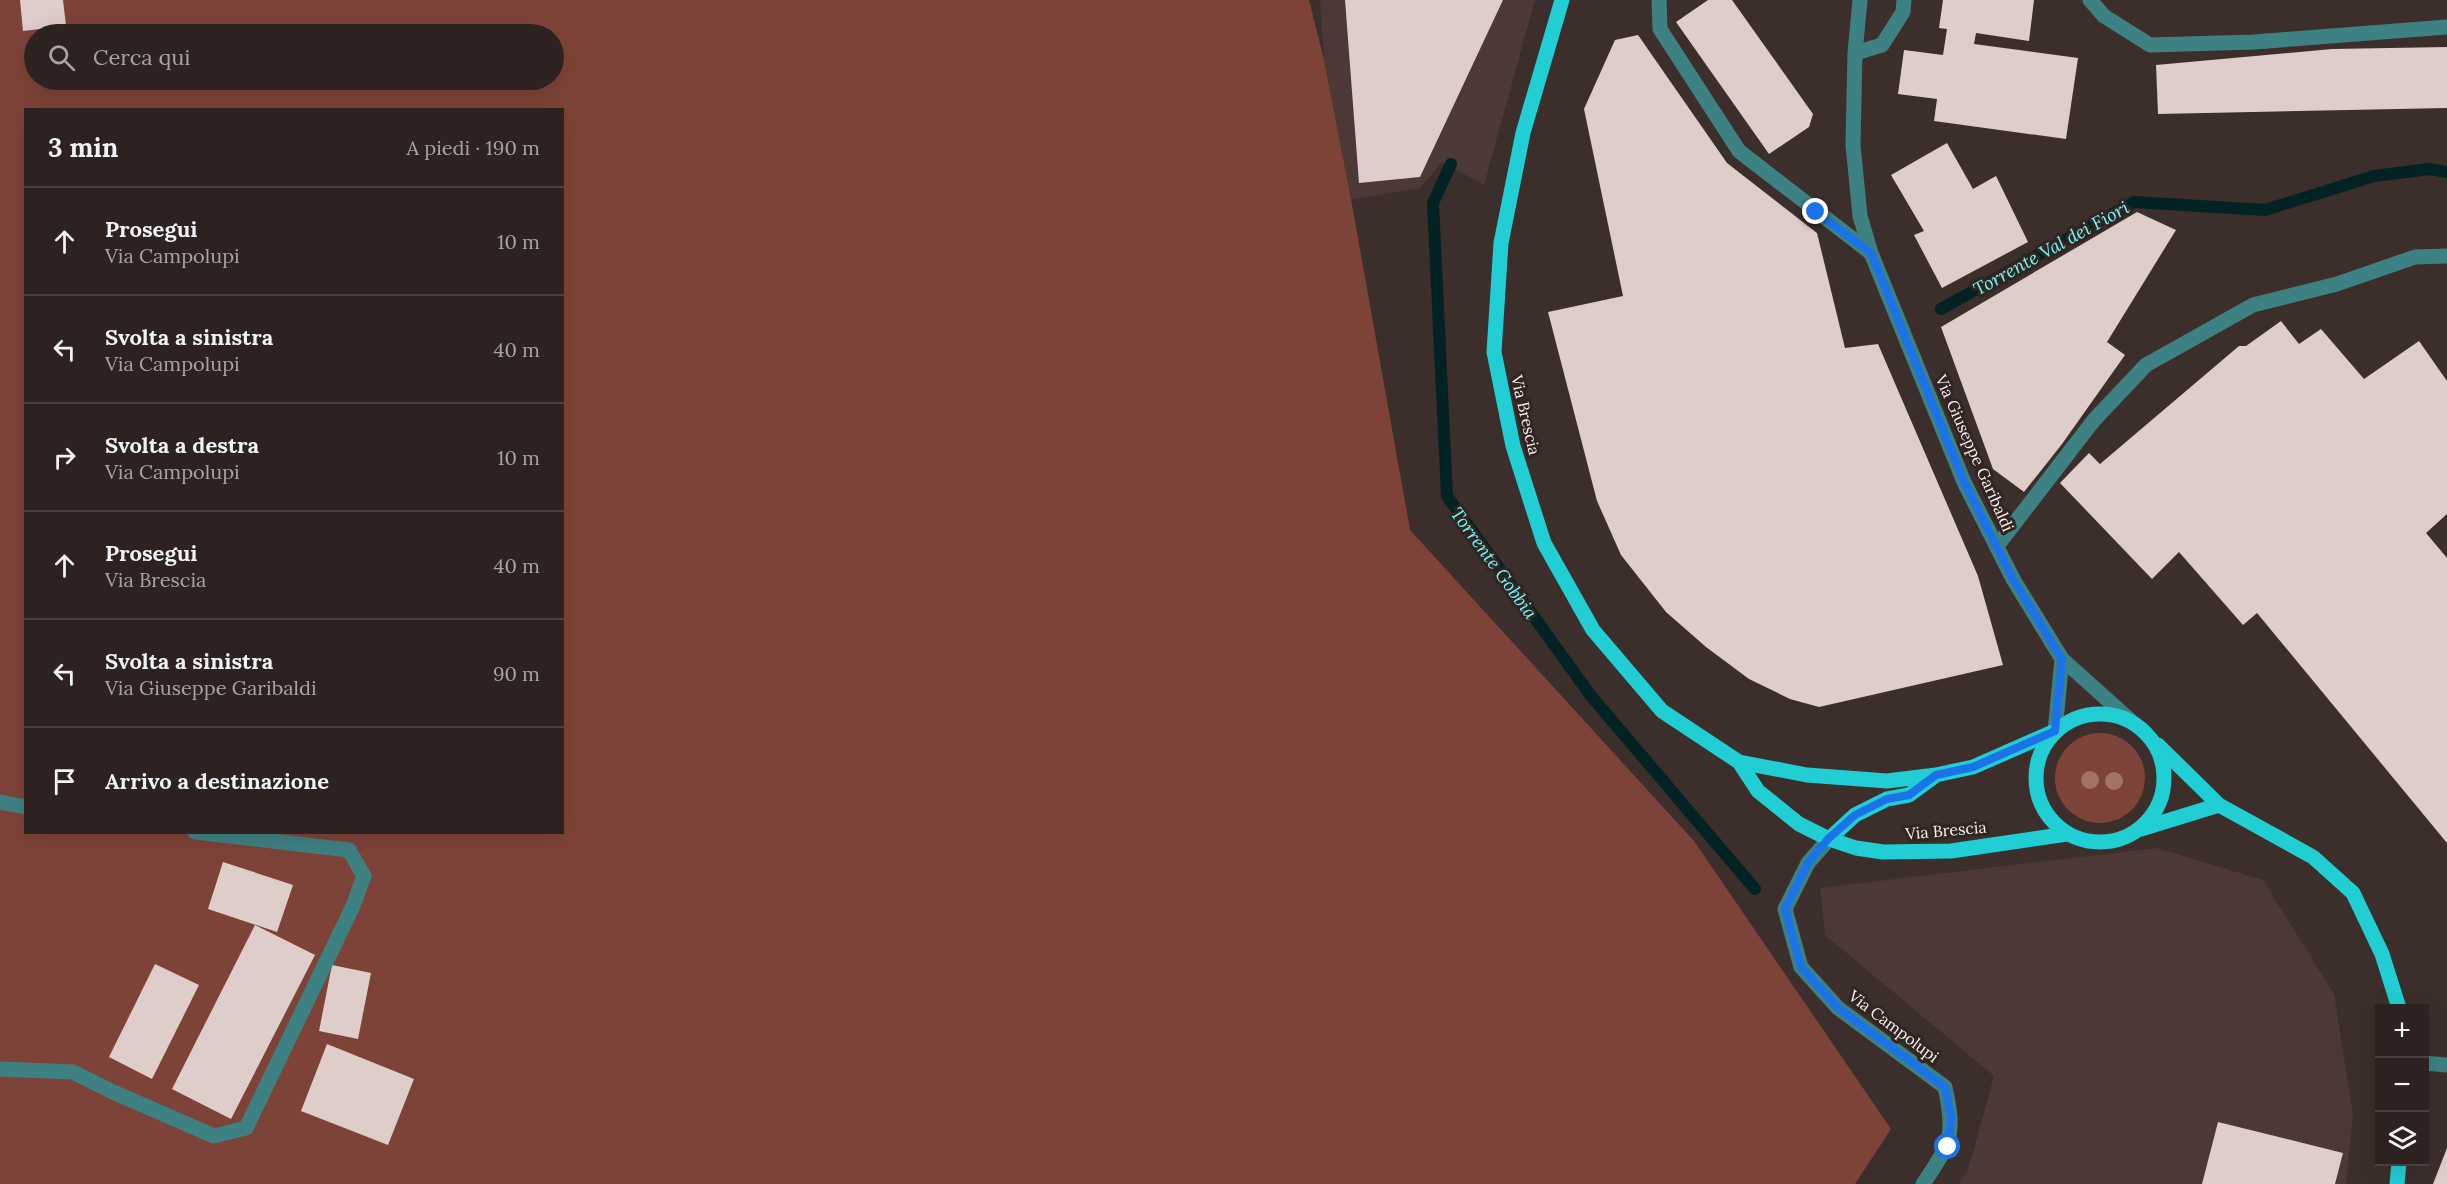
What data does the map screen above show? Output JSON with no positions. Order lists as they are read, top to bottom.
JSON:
{
  "streets": {
    "main road": ["Via Brescia"],
    "street": ["Via Giuseppe Garibaldi", "Via Campolupi"]
  },
  "crossings": [
    ["Via Brescia", "Via Giuseppe Garibaldi"],
    ["Via Brescia", "Via Campolupi"]
  ],
  "water": ["Torrente Val dei Fiori", "Torrente Gobbia"],
  "page": {
    "search": "Cerca qui",
    "heading": ["3 min", "A piedi · 190 m"],
    "list": [
      ["Prosegui", "Via Campolupi", "10 m"],
      ["Svolta a sinistra", "Via Campolupi", "40 m"],
      ["Svolta a destra", "Via Campolupi", "10 m"],
      ["Prosegui", "Via Brescia", "40 m"],
      ["Svolta a sinistra", "Via Giuseppe Garibaldi", "90 m"],
      "Arrivo a destinazione"
    ],
    "map_buttons": ["+", "−"]
  }
}
